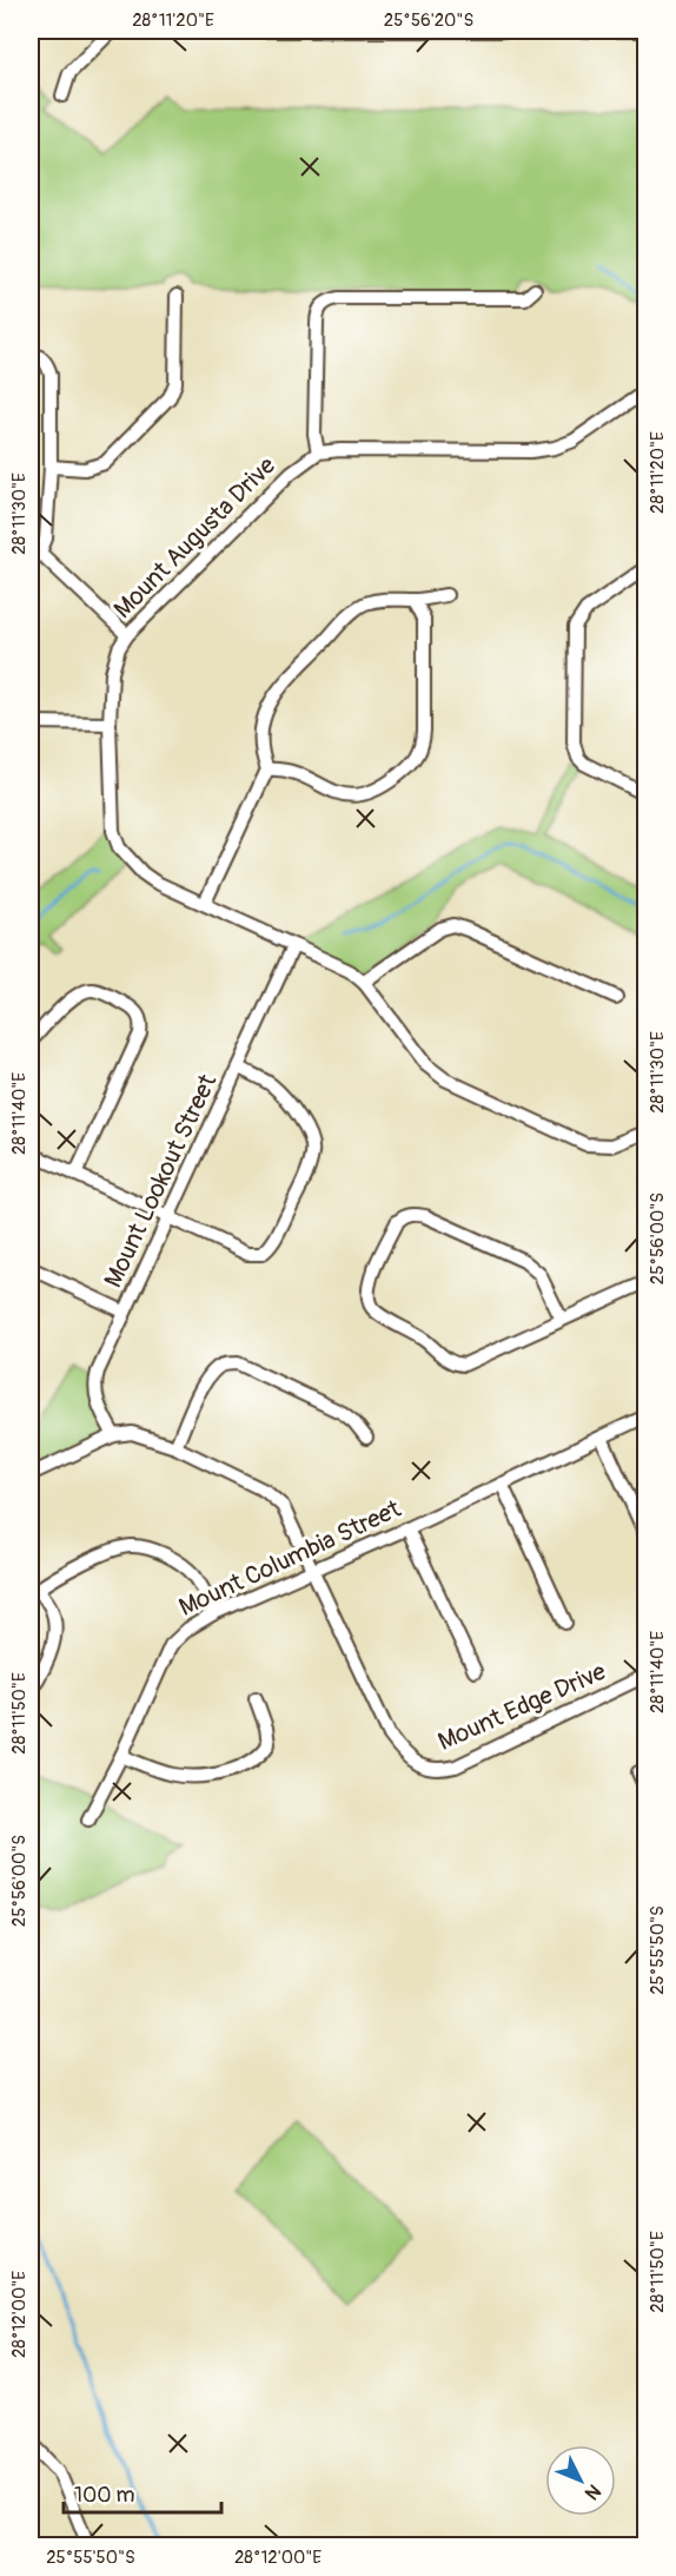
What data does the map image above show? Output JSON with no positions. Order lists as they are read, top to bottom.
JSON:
{
  "streets": {
    "street": [
      "Mount Augusta Drive",
      "Mount Lookout Street",
      "Mount Columbia Street",
      "Mount Edge Drive"
    ]
  },
  "crossings": [
    ["Mount Augusta Drive", "Mount Lookout Street"],
    ["Mount Columbia Street", "Mount Edge Drive"]
  ],
  "scale_bar": "100 m",
  "north": "bottom right",
  "coordinates": [
    "28°11'20\"E",
    "25°56'20\"S",
    "28°11'30\"E",
    "28°11'40\"E",
    "25°56'00\"S",
    "28°11'50\"E",
    "25°55'50\"S",
    "28°12'00\"E"
  ]
}
